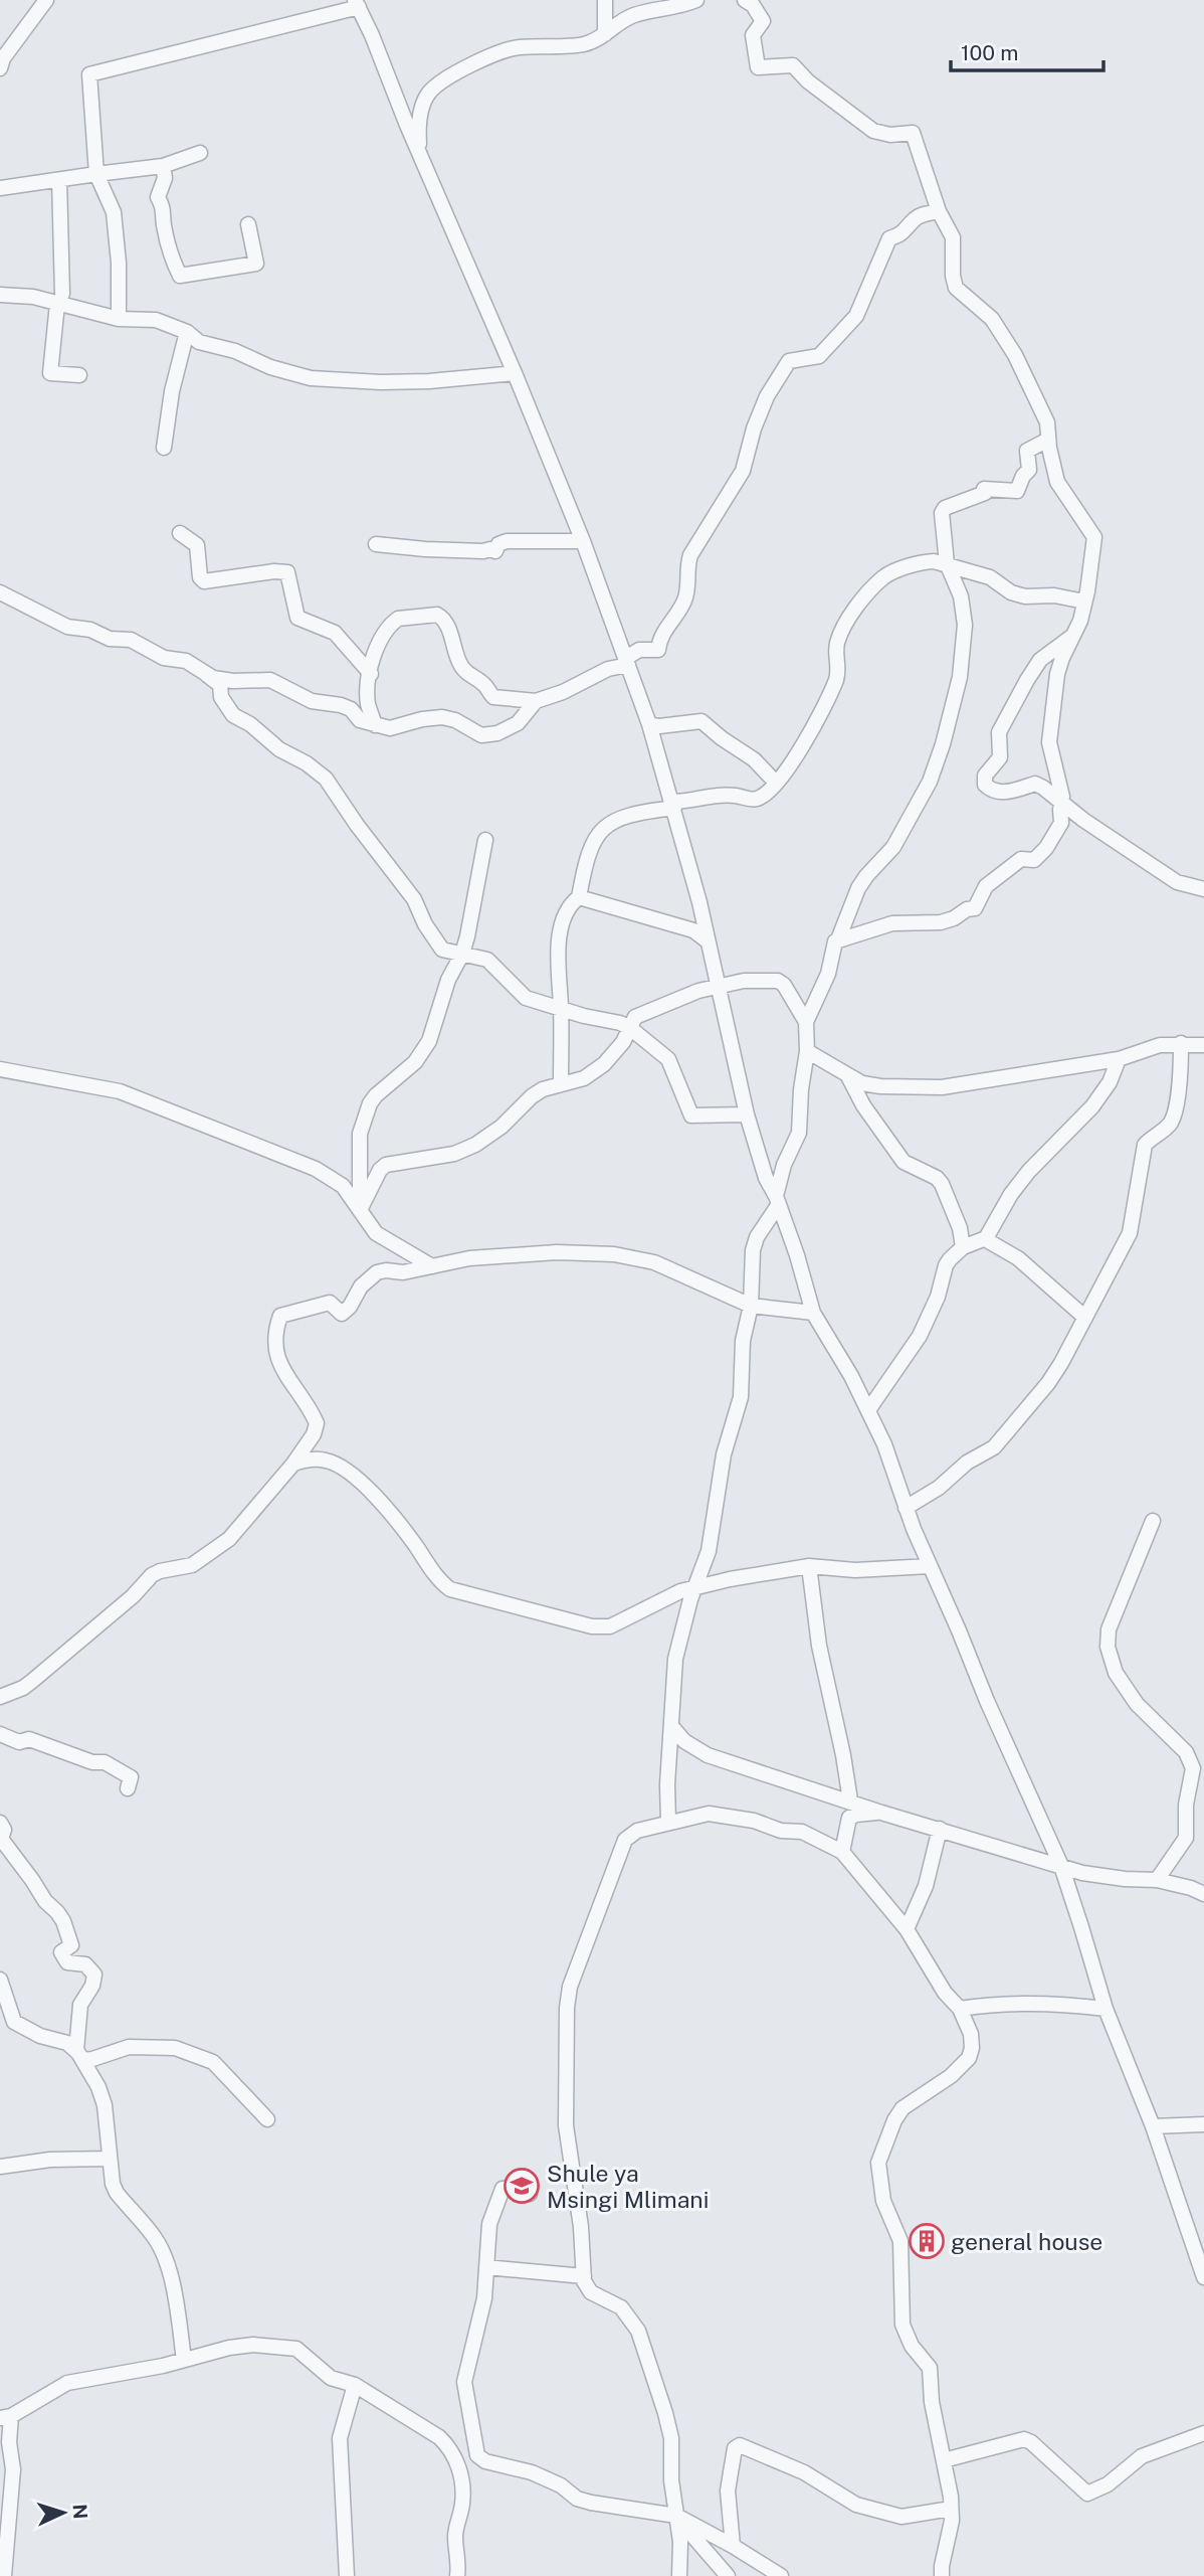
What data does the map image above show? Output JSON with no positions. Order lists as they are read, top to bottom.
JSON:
{
  "places": {
    "school or university": ["Shule ya Msingi Mlimani"],
    "building": ["general house"]
  },
  "scale_bar": "100 m",
  "north": "right"
}
